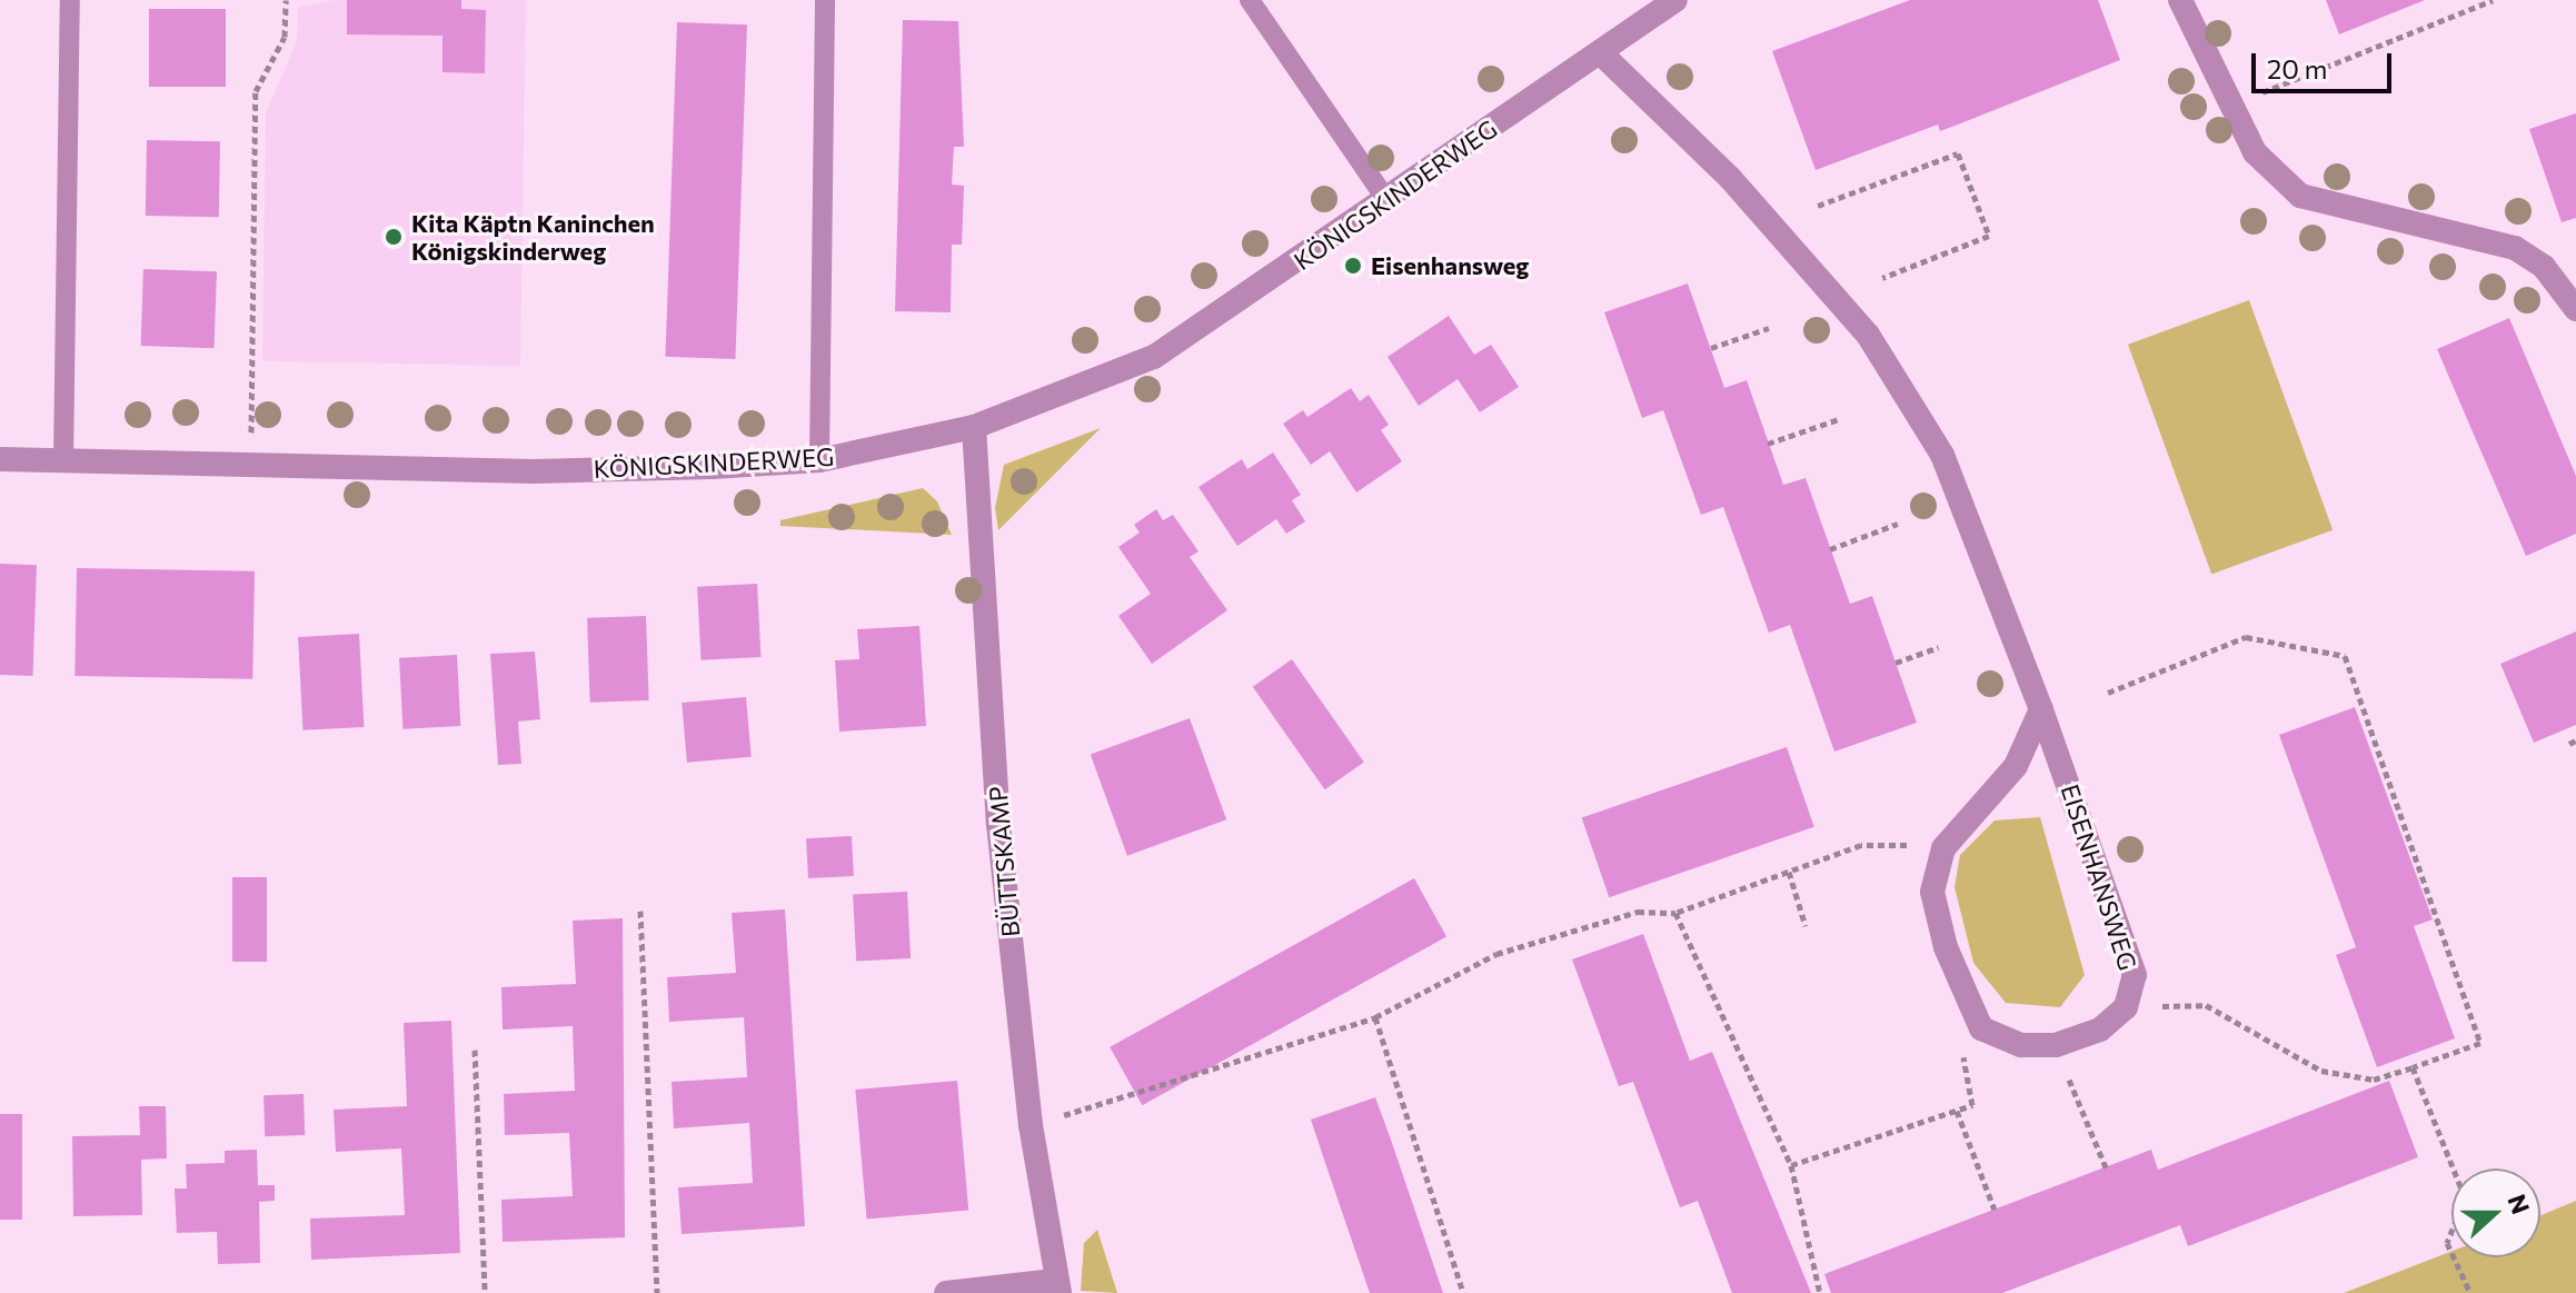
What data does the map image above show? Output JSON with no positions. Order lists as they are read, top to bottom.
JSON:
{
  "streets": {
    "street": ["KÖNIGSKINDERWEG", "BÜTTSKAMP", "EISENHANSWEG"]
  },
  "crossings": [
    ["KÖNIGSKINDERWEG", "BÜTTSKAMP"],
    ["KÖNIGSKINDERWEG", "EISENHANSWEG"]
  ],
  "places": ["Kita Käptn Kaninchen Königskinderweg", "Eisenhansweg"],
  "scale_bar": "20 m",
  "north": "right"
}
